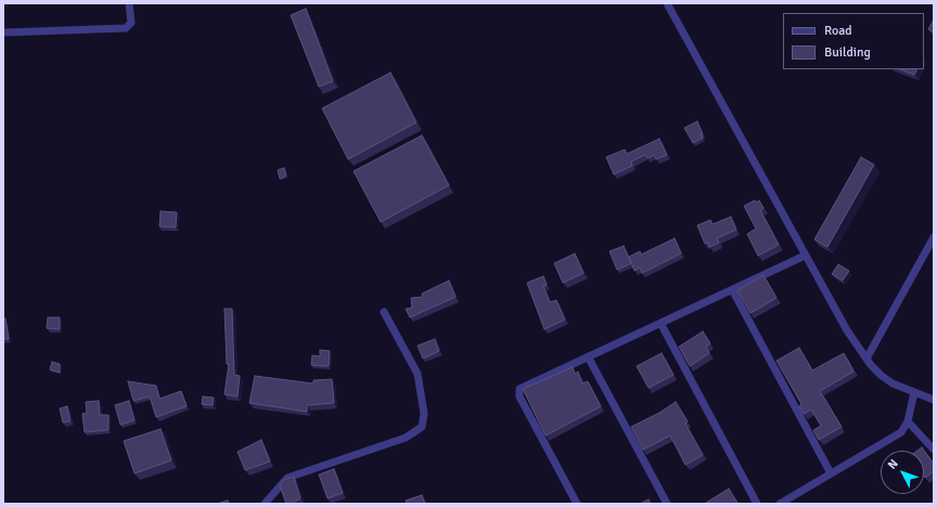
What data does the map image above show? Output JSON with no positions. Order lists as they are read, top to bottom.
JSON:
{
  "legend": ["Road", "Building"],
  "north": "top left"
}
